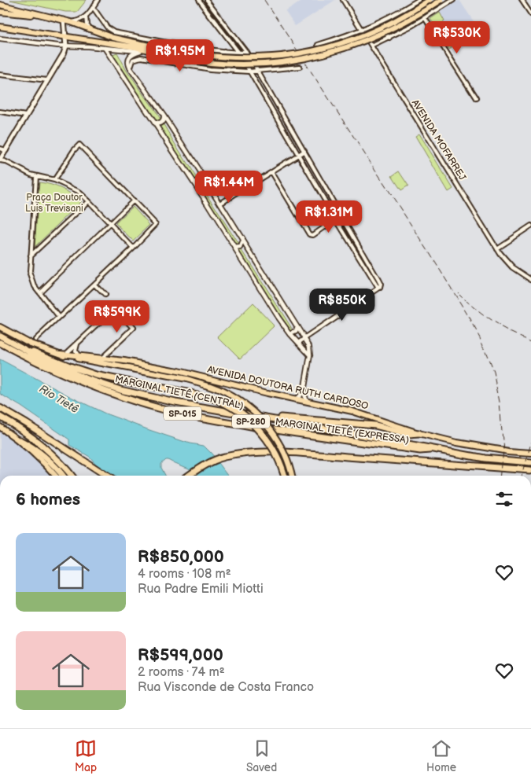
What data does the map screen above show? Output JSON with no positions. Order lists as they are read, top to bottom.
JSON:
{
  "streets": {
    "highway": [
      "AVENIDA DOUTORA RUTH CARDOSO",
      "MARGINAL TIETÊ (CENTRAL)",
      "SP-015",
      "SP-280",
      "MARGINAL TIETÊ (EXPRESSA)"
    ],
    "street": ["AVENIDA MOFARREJ"]
  },
  "crossings": [
    ["MARGINAL TIETÊ (CENTRAL)", "SP-015"],
    ["MARGINAL TIETÊ (CENTRAL)", "MARGINAL TIETÊ (EXPRESSA)"],
    ["SP-015", "SP-280"]
  ],
  "water": ["Rio Tietê"],
  "parks": ["Praça Doutor Luis Trevisani"],
  "page": {
    "price": [
      "R$530K",
      "R$1.95M",
      "R$1.44M",
      "R$1.31M",
      "R$850K",
      "R$599K"
    ],
    "heading": "6 homes",
    "list": [
      {
        "name": "R$850,000",
        "note": "4 rooms · 108 m² · Rua Padre Emili Miotti"
      },
      {
        "name": "R$599,000",
        "note": "2 rooms · 74 m² · Rua Visconde de Costa Franco"
      }
    ],
    "tabs": ["Map", "Saved", "Home"]
  }
}
